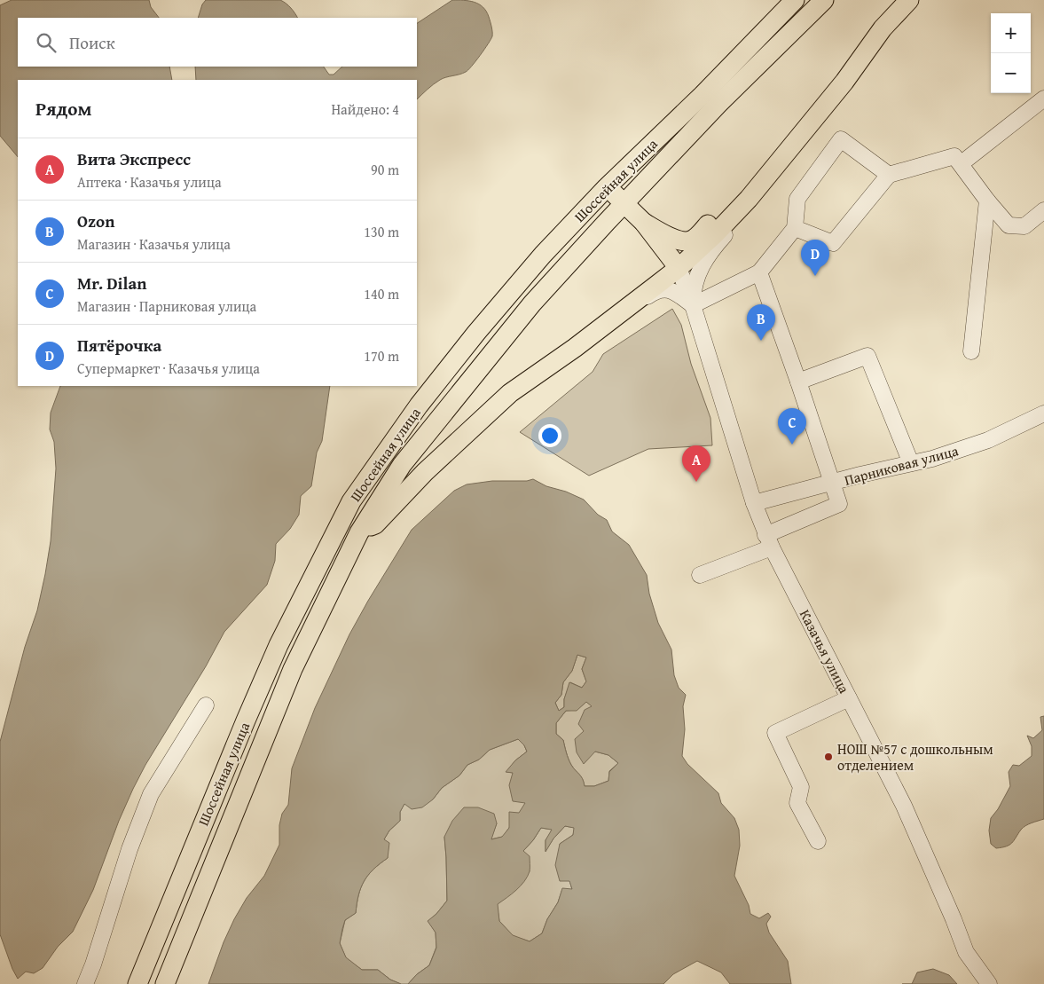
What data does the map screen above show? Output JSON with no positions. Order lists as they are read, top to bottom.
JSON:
{
  "streets": {
    "main road": ["Шоссейная улица", "Казачья улица"],
    "street": ["Парниковая улица"]
  },
  "crossings": [
    ["Шоссейная улица", "Казачья улица"],
    ["Парниковая улица", "Казачья улица"]
  ],
  "places": ["НОШ №57 с дошкольным отделением"],
  "page": {
    "map_buttons": ["+", "−"],
    "search": "Поиск",
    "heading": ["Рядом", "Найдено: 4"],
    "list": [
      {
        "mark": "A",
        "name": "Вита Экспресс",
        "note": "Аптека · Казачья улица",
        "value": "90 m"
      },
      {
        "mark": "B",
        "name": "Ozon",
        "note": "Магазин · Казачья улица",
        "value": "130 m"
      },
      {
        "mark": "C",
        "name": "Mr. Dilan",
        "note": "Магазин · Парниковая улица",
        "value": "140 m"
      },
      {
        "mark": "D",
        "name": "Пятёрочка",
        "note": "Супермаркет · Казачья улица",
        "value": "170 m"
      }
    ],
    "pins": [
      "D",
      "B",
      "C",
      "A"
    ]
  }
}
